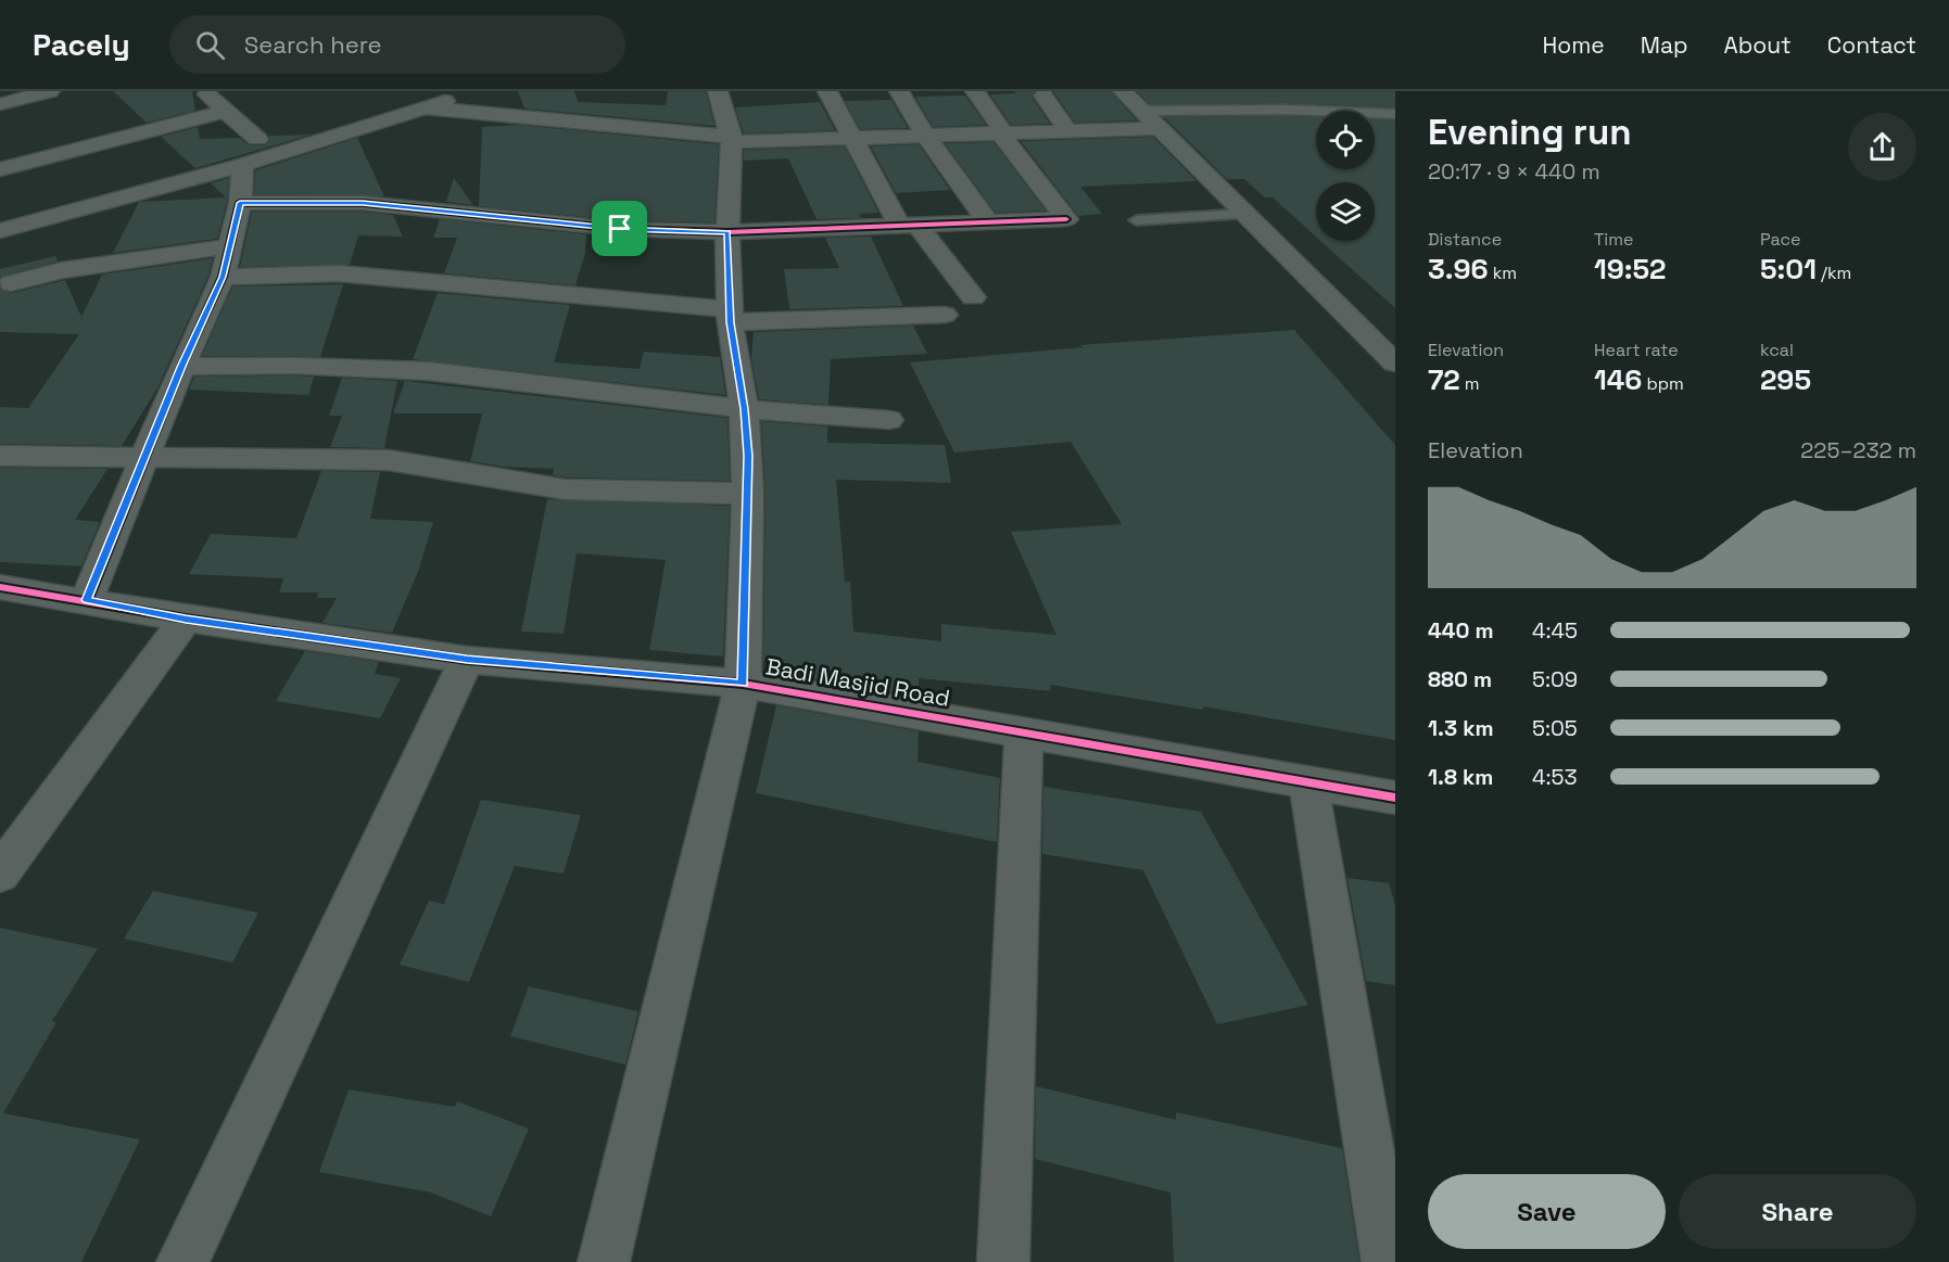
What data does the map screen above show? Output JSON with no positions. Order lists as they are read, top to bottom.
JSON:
{
  "streets": {
    "street": ["Badi Masjid Road"]
  },
  "page": {
    "header": "Pacely",
    "search": "Search here",
    "nav": [
      "Home",
      "Map",
      "About",
      "Contact"
    ],
    "heading": ["Evening run", "20:17 · 9 × 440 m"],
    "stats": [
      ["Distance", "3.96 km"],
      ["Time", "19:52"],
      ["Pace", "5:01 /km"],
      ["Elevation", "72 m"],
      ["Heart rate", "146 bpm"],
      ["kcal", "295"]
    ],
    "chart": ["Elevation", "225–232 m"],
    "list": [
      {
        "name": "440 m",
        "note": "4:45"
      },
      {
        "name": "880 m",
        "note": "5:09"
      },
      {
        "name": "1.3 km",
        "note": "5:05"
      },
      {
        "name": "1.8 km",
        "note": "4:53"
      }
    ],
    "buttons": ["Save", "Share"]
  }
}
